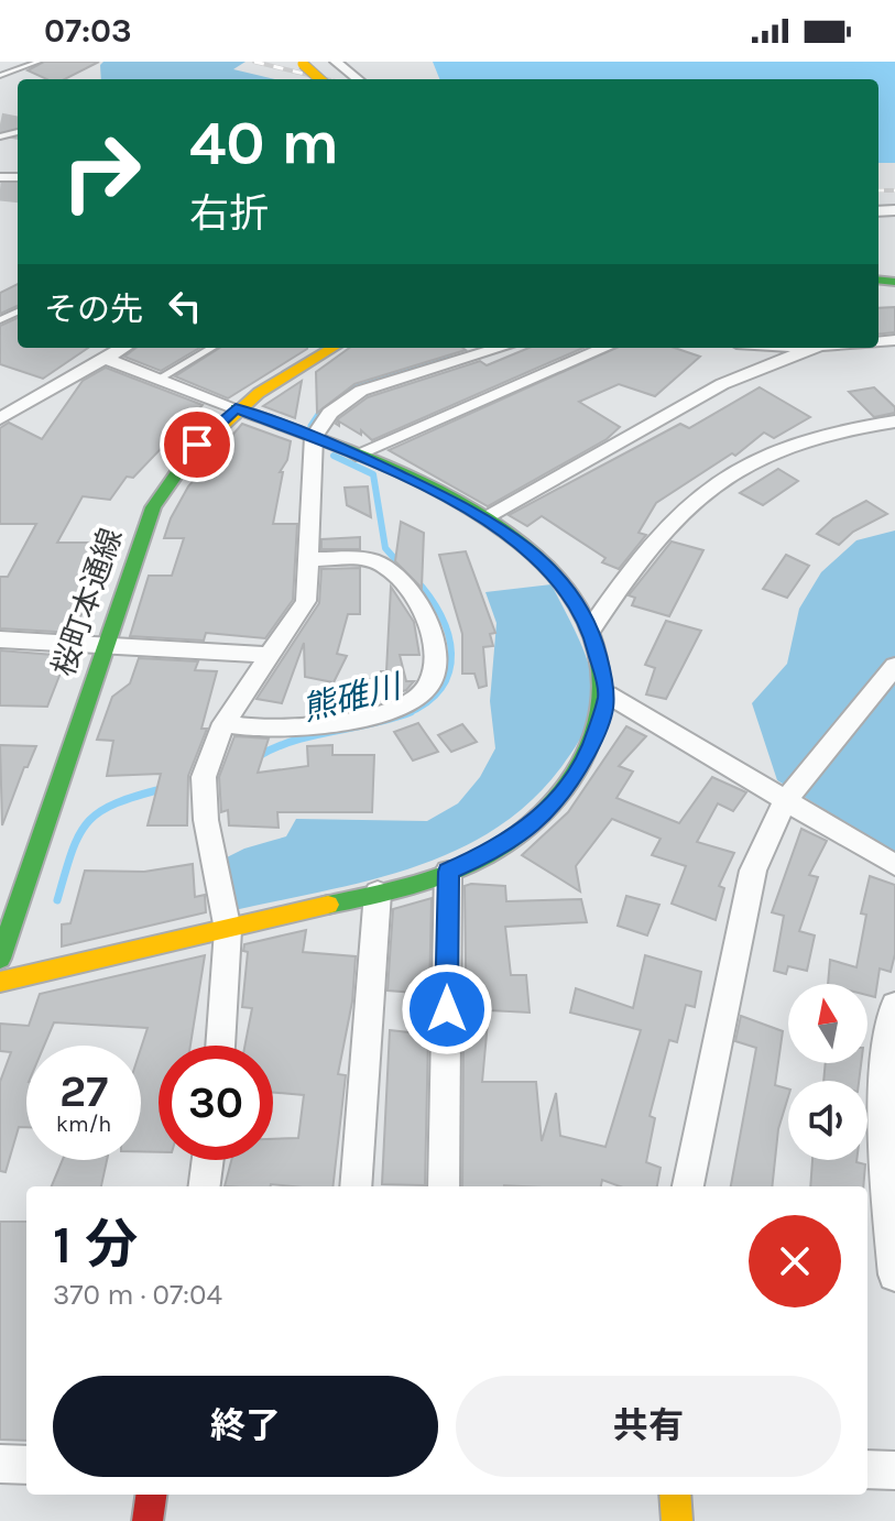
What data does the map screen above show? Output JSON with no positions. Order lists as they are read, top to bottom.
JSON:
{
  "streets": {
    "main road": ["桜町本通線"]
  },
  "water": ["熊碓川"],
  "north": "top",
  "page": {
    "status": "07:03",
    "turn": ["40 m", "右折"],
    "then": "その先",
    "speed": "27 km/h",
    "limit": "30",
    "heading": ["1 分", "370 m · 07:04"],
    "buttons": ["終了", "共有"]
  }
}
